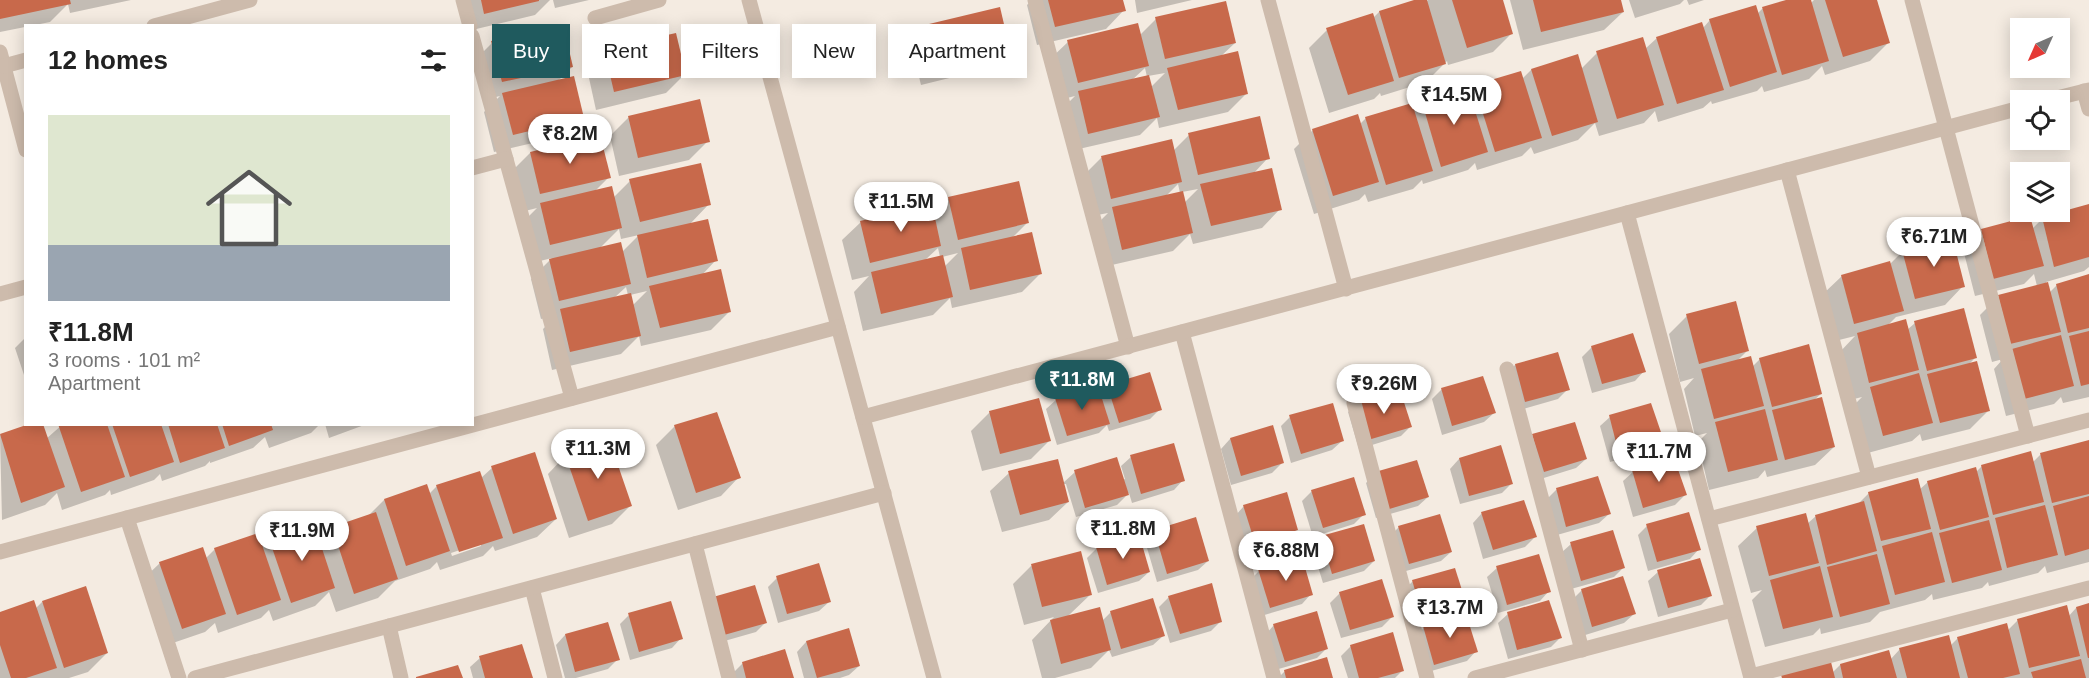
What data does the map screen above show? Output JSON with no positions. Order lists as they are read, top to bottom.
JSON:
{
  "north": "bottom left",
  "page": {
    "chip": [
      "Buy",
      "Rent",
      "Filters",
      "New",
      "Apartment"
    ],
    "heading": "12 homes",
    "price": [
      "₹14.5M",
      "₹8.2M",
      "₹11.5M",
      "₹6.71M",
      "₹11.8M",
      "₹9.26M",
      "₹11.3M",
      "₹11.7M",
      "₹11.8M",
      "₹11.9M",
      "₹6.88M",
      "₹13.7M"
    ],
    "list": [
      {
        "name": "₹11.8M",
        "note": "3 rooms · 101 m² · Apartment"
      }
    ]
  }
}
